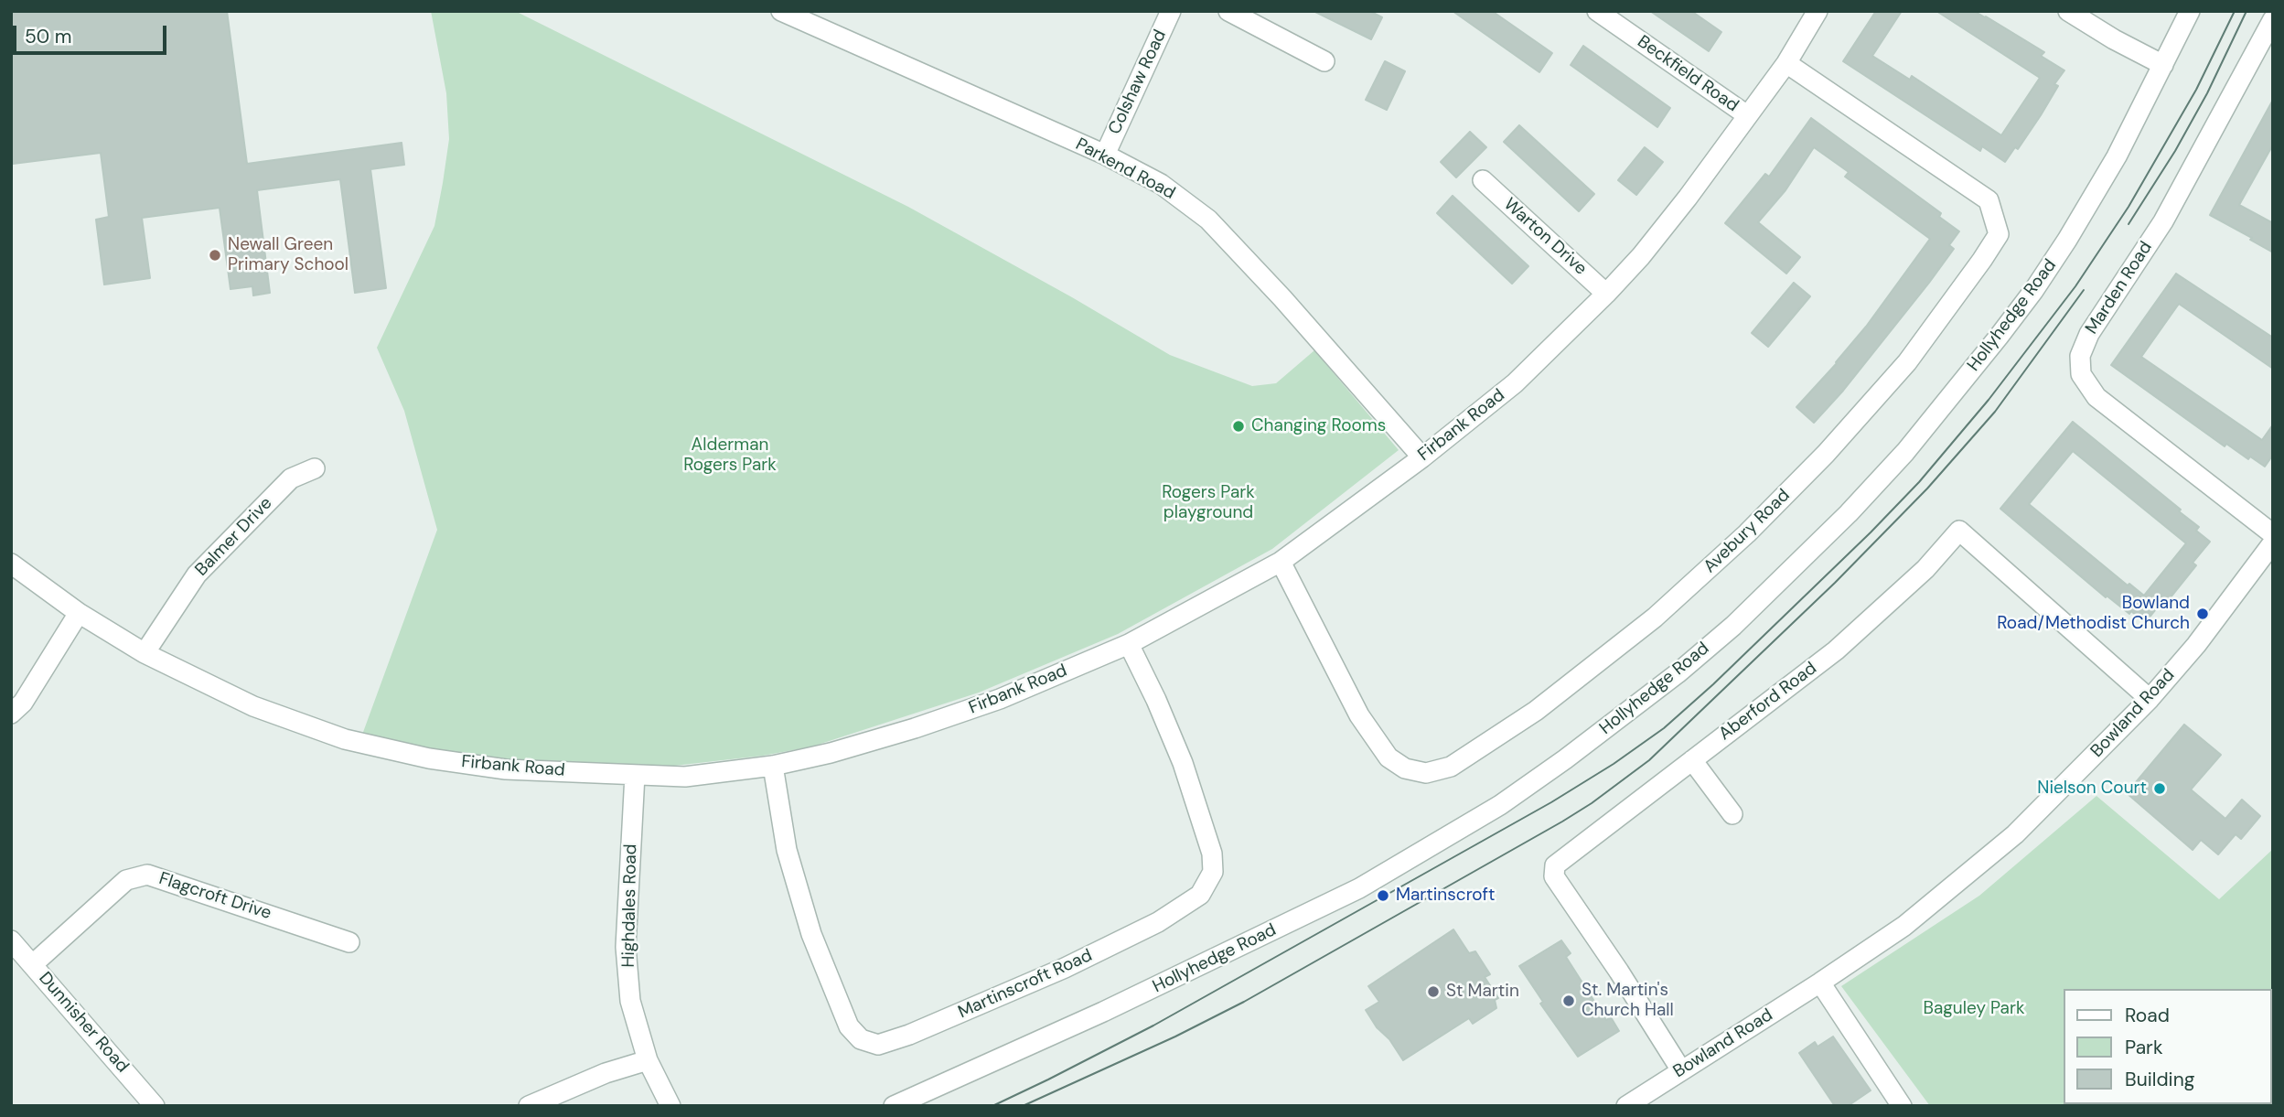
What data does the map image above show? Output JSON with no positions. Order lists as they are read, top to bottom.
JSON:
{
  "streets": {
    "street": [
      "Beckfield Road",
      "Colshaw Road",
      "Parkend Road",
      "Warton Drive",
      "Marden Road",
      "Hollyhedge Road",
      "Firbank Road",
      "Avebury Road",
      "Balmer Drive",
      "Aberford Road",
      "Bowland Road",
      "Flagcroft Drive",
      "Highdales Road",
      "Martinscroft Road",
      "Dunnisher Road"
    ]
  },
  "crossings": [
    ["Beckfield Road", "Firbank Road"],
    ["Colshaw Road", "Parkend Road"],
    ["Parkend Road", "Firbank Road"],
    ["Warton Drive", "Firbank Road"],
    ["Firbank Road", "Avebury Road"],
    ["Firbank Road", "Balmer Drive"],
    ["Firbank Road", "Highdales Road"],
    ["Firbank Road", "Martinscroft Road"],
    ["Aberford Road", "Bowland Road"],
    ["Flagcroft Drive", "Dunnisher Road"]
  ],
  "parks": ["Alderman Rogers Park", "Rogers Park playground", "Baguley Park"],
  "places": [
    "Newall Green Primary School",
    "Changing Rooms",
    "Bowland Road/Methodist Church",
    "Nielson Court",
    "Martinscroft",
    "St Martin",
    "St. Martin's Church Hall"
  ],
  "legend": ["Road", "Park", "Building"],
  "scale_bar": "50 m"
}
